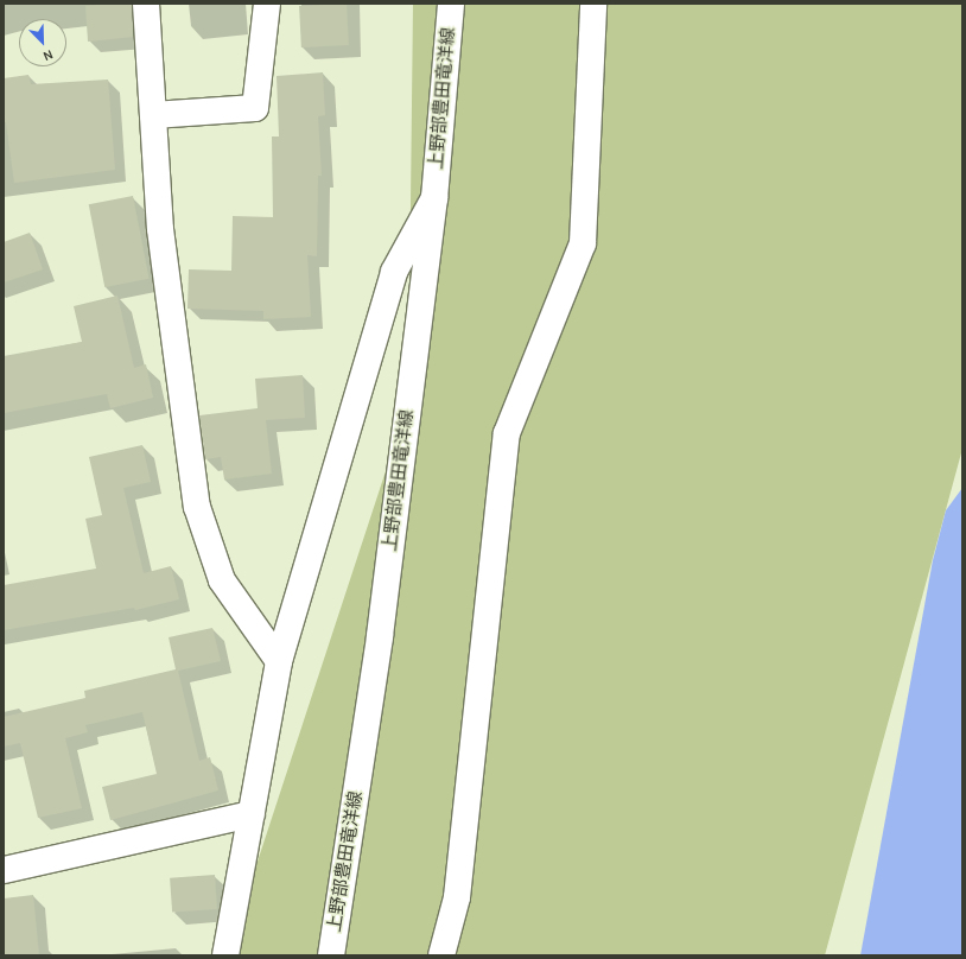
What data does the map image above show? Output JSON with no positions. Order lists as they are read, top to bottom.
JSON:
{
  "streets": {
    "street": ["上野部豊田竜洋線"]
  },
  "north": "bottom right"
}
